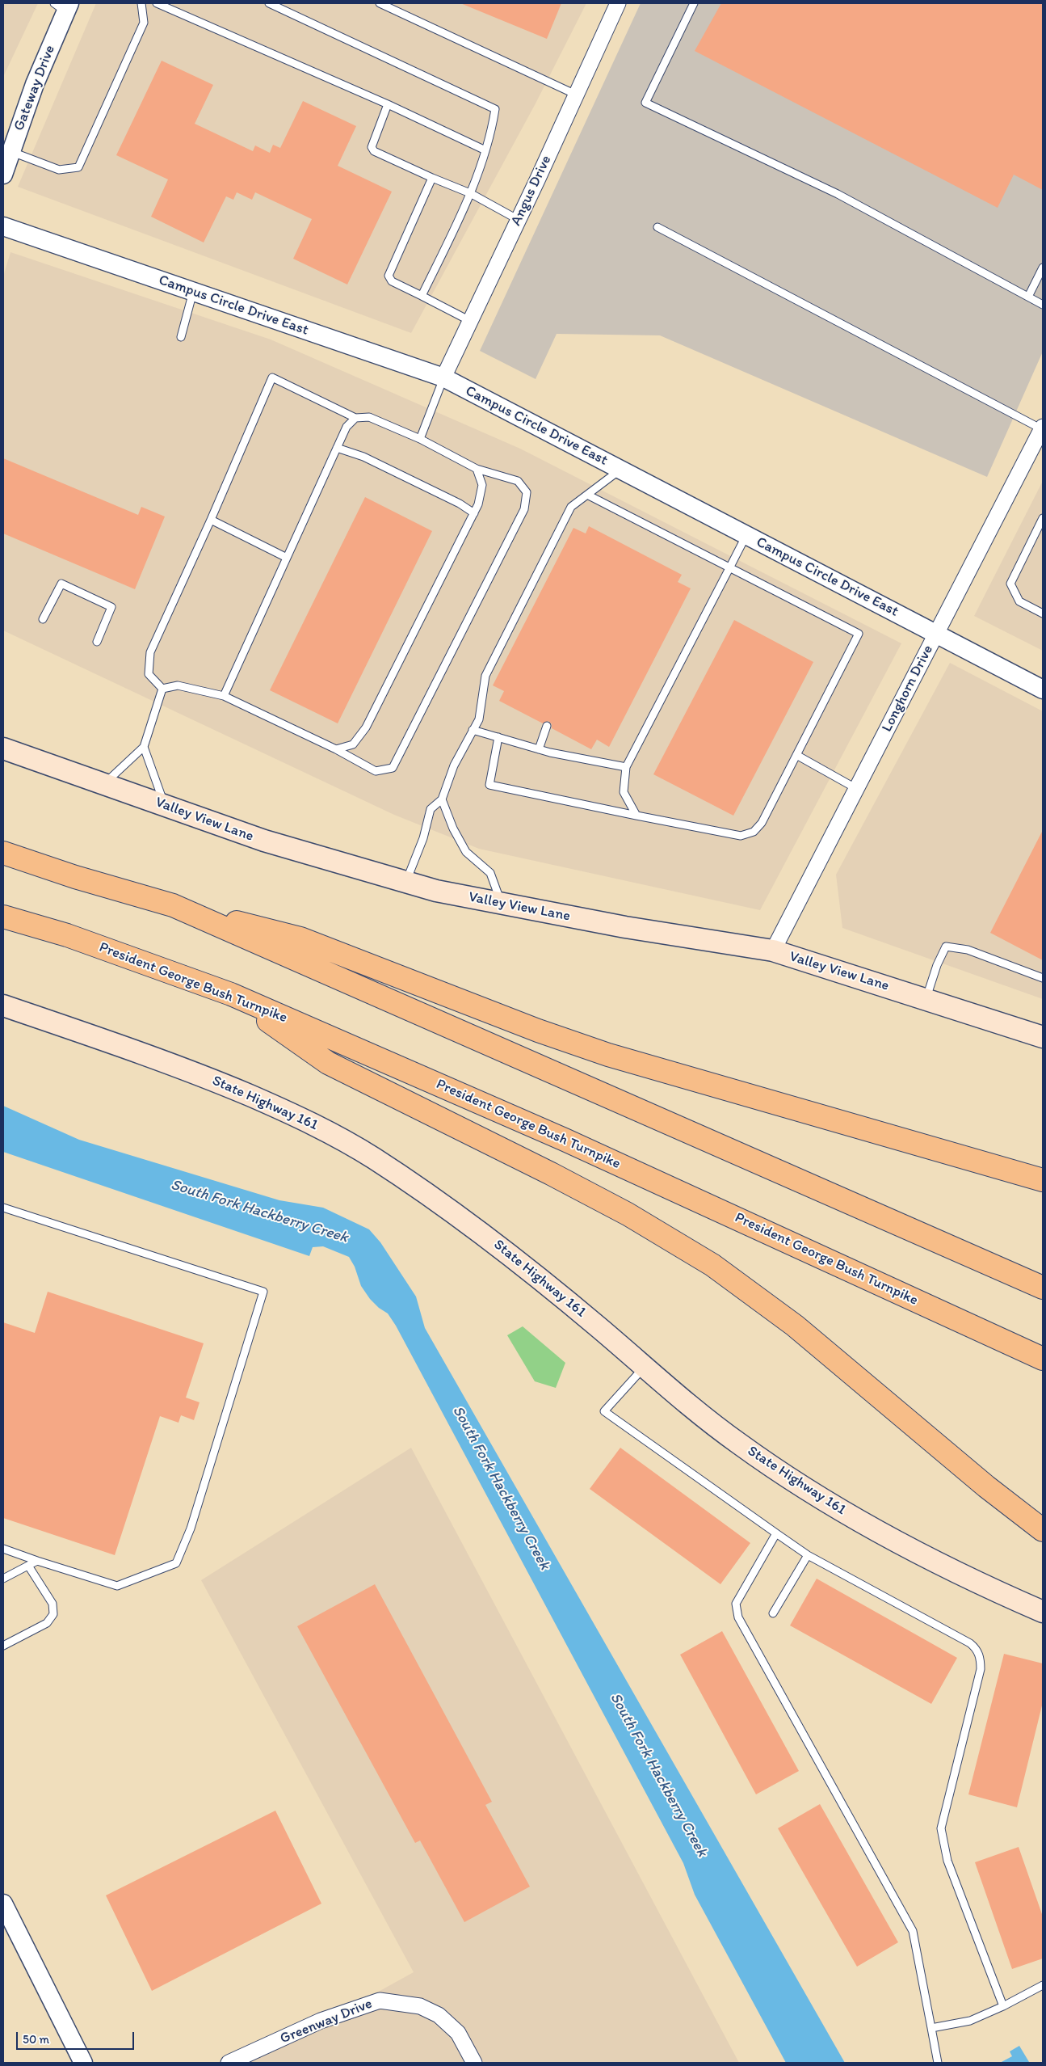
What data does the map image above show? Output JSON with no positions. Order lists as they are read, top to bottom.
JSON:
{
  "streets": {
    "highway": ["President George Bush Turnpike"],
    "main road": ["Valley View Lane", "State Highway 161"],
    "street": [
      "Gateway Drive",
      "Angus Drive",
      "Campus Circle Drive East",
      "Longhorn Drive",
      "Greenway Drive"
    ]
  },
  "crossings": [
    ["Angus Drive", "Campus Circle Drive East"],
    ["Campus Circle Drive East", "Longhorn Drive"],
    ["Longhorn Drive", "Valley View Lane"]
  ],
  "water": ["South Fork Hackberry Creek"],
  "scale_bar": "50 m"
}
